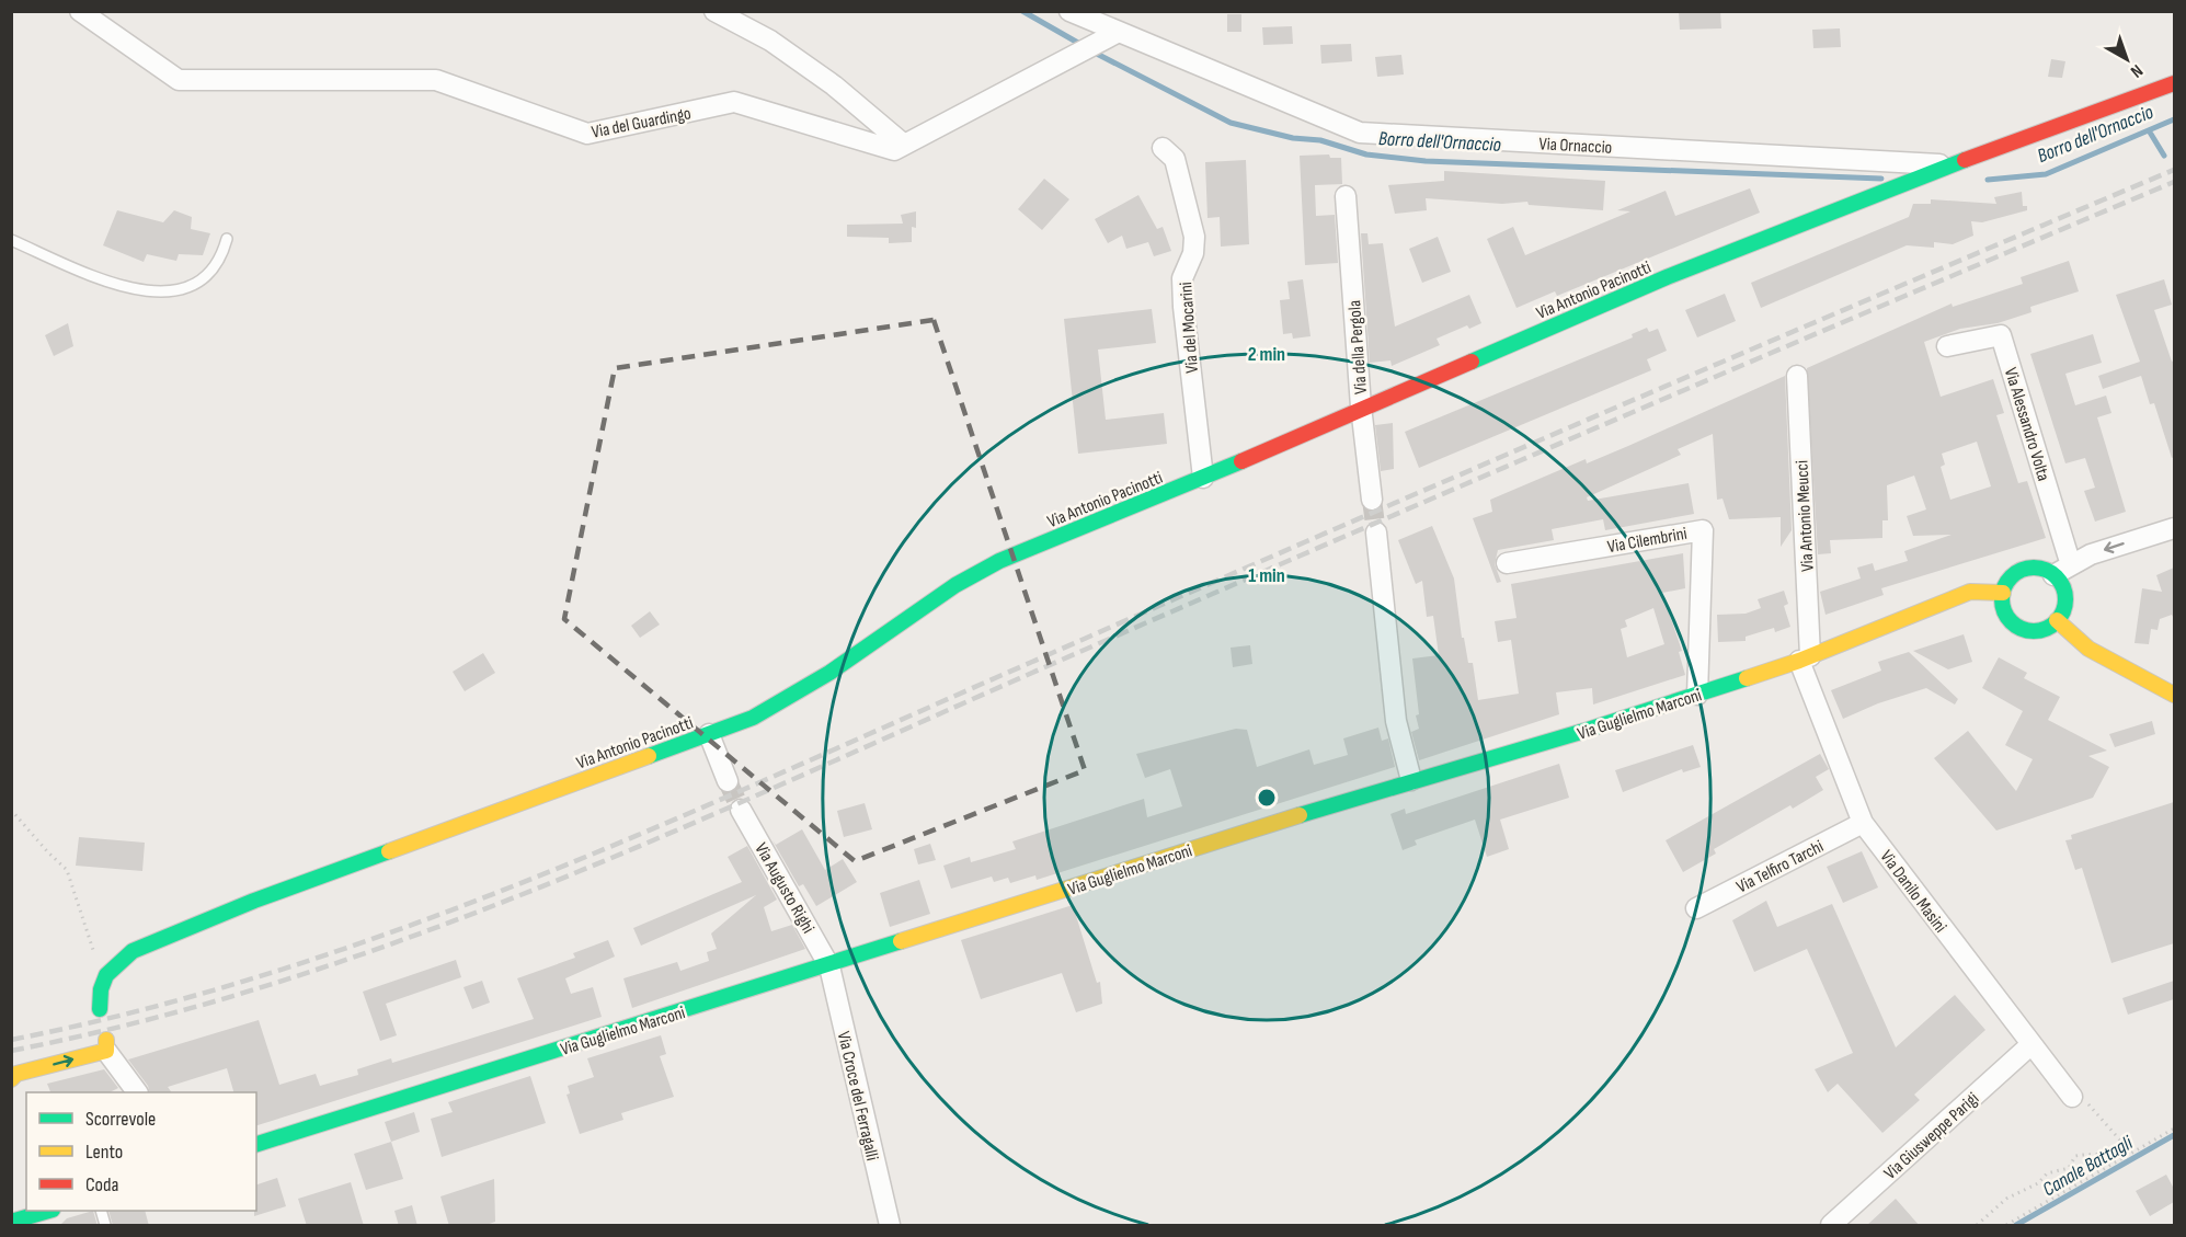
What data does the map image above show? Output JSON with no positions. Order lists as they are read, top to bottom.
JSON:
{
  "streets": {
    "street": [
      "Via del Guardingo",
      "Via Ornaccio",
      "Via Antonio Pacinotti",
      "Via del Mocarini",
      "Via della Pergola",
      "Via Alessandro Volta",
      "Via Antonio Meucci",
      "Via Cilembrini",
      "Via Guglielmo Marconi",
      "Via Telfiro Tarchi",
      "Via Augusto Righi",
      "Via Danilo Masini",
      "Via Croce del Ferragalli",
      "Via Giusweppe Parigi"
    ]
  },
  "crossings": [
    ["Via del Guardingo", "Via Ornaccio"],
    ["Via Ornaccio", "Via Antonio Pacinotti"],
    ["Via Antonio Pacinotti", "Via del Mocarini"],
    ["Via Antonio Pacinotti", "Via della Pergola"],
    ["Via Antonio Meucci", "Via Guglielmo Marconi"],
    ["Via Antonio Meucci", "Via Danilo Masini"],
    ["Via Cilembrini", "Via Guglielmo Marconi"],
    ["Via Guglielmo Marconi", "Via Augusto Righi"],
    ["Via Guglielmo Marconi", "Via Danilo Masini"],
    ["Via Guglielmo Marconi", "Via Croce del Ferragalli"],
    ["Via Telfiro Tarchi", "Via Danilo Masini"],
    ["Via Augusto Righi", "Via Croce del Ferragalli"],
    ["Via Danilo Masini", "Via Giusweppe Parigi"]
  ],
  "water": ["Borro dell'Ornaccio", "Canale Battagli"],
  "legend": ["Scorrevole", "Lento", "Coda"],
  "north": "bottom right",
  "rings": ["2 min", "1 min"]
}
